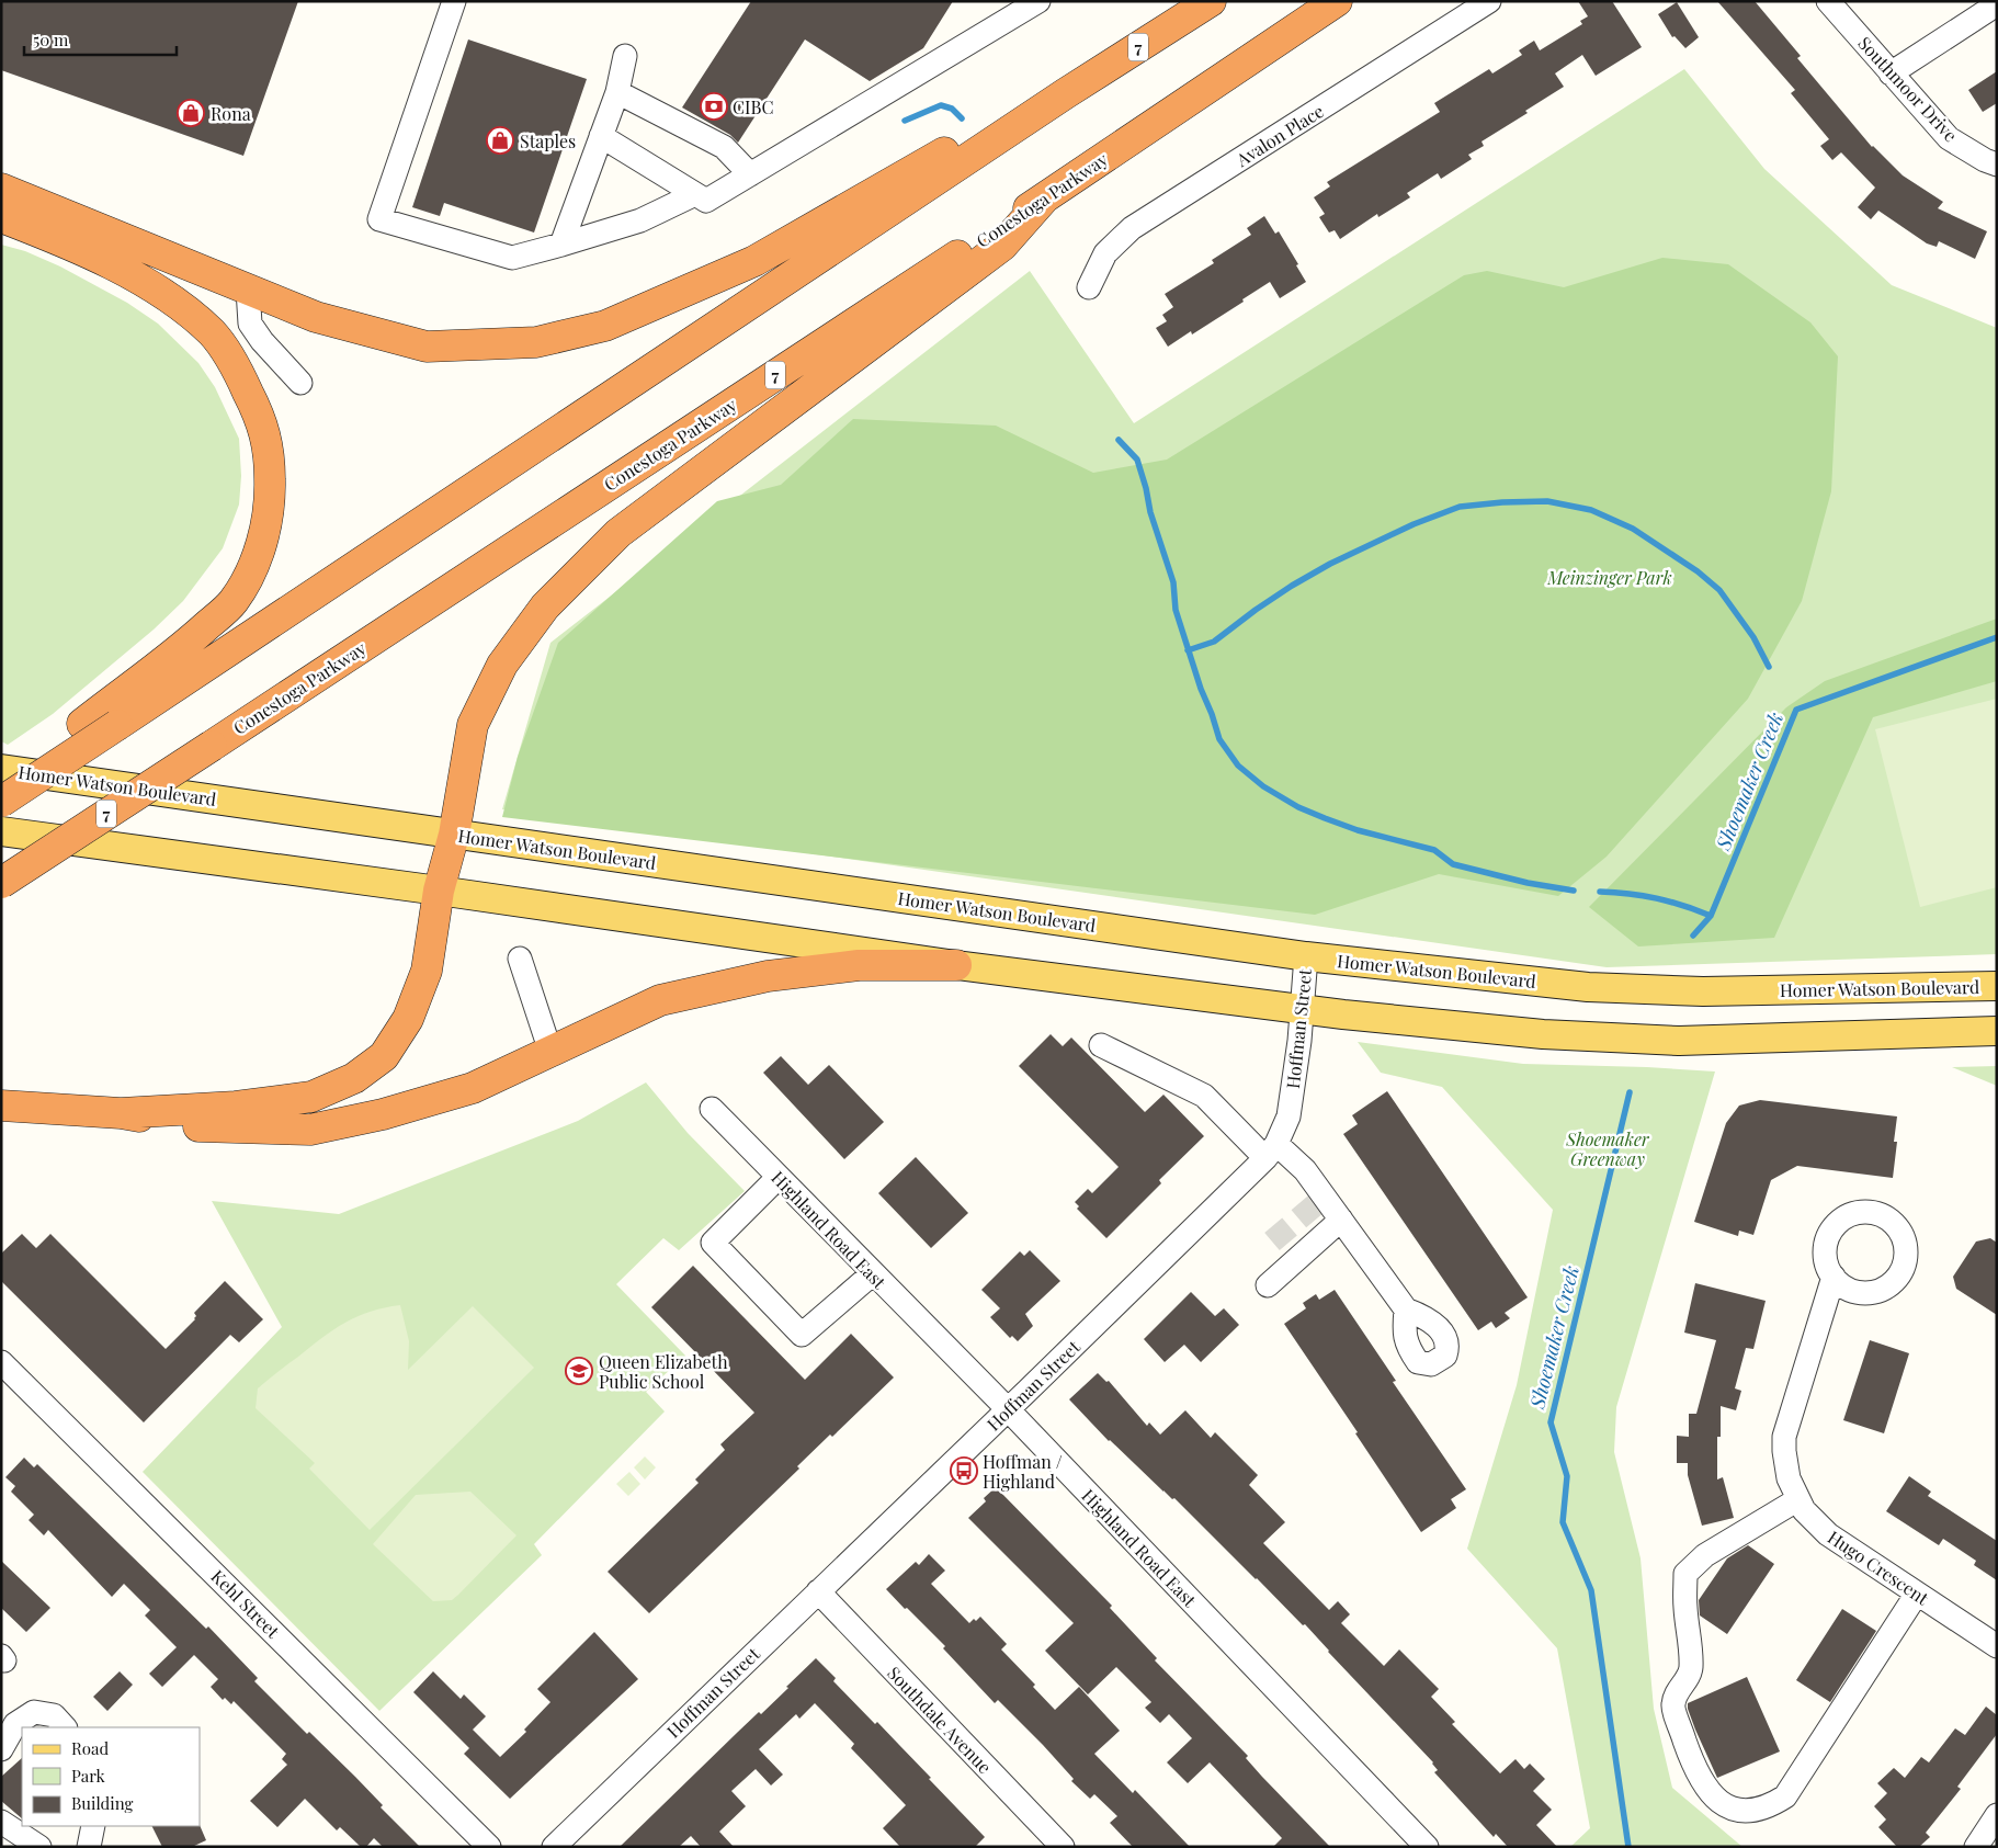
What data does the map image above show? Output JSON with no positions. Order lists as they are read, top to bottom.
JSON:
{
  "streets": {
    "highway": ["7", "Conestoga Parkway"],
    "main road": ["Homer Watson Boulevard"],
    "street": [
      "Southmoor Drive",
      "Avalon Place",
      "Hoffman Street",
      "Highland Road East",
      "Hugo Crescent",
      "Kehl Street",
      "Southdale Avenue"
    ]
  },
  "crossings": [
    ["Homer Watson Boulevard", "Hoffman Street"],
    ["Hoffman Street", "Highland Road East"],
    ["Hoffman Street", "Southdale Avenue"]
  ],
  "water": ["Shoemaker Creek"],
  "parks": ["Meinzinger Park", "Shoemaker Greenway"],
  "places": {
    "bank": ["CIBC"],
    "shop": ["Rona", "Staples"],
    "school or university": ["Queen Elizabeth Public School"],
    "bus stop": ["Hoffman / Highland"]
  },
  "legend": ["Road", "Park", "Building"],
  "scale_bar": "50 m"
}
